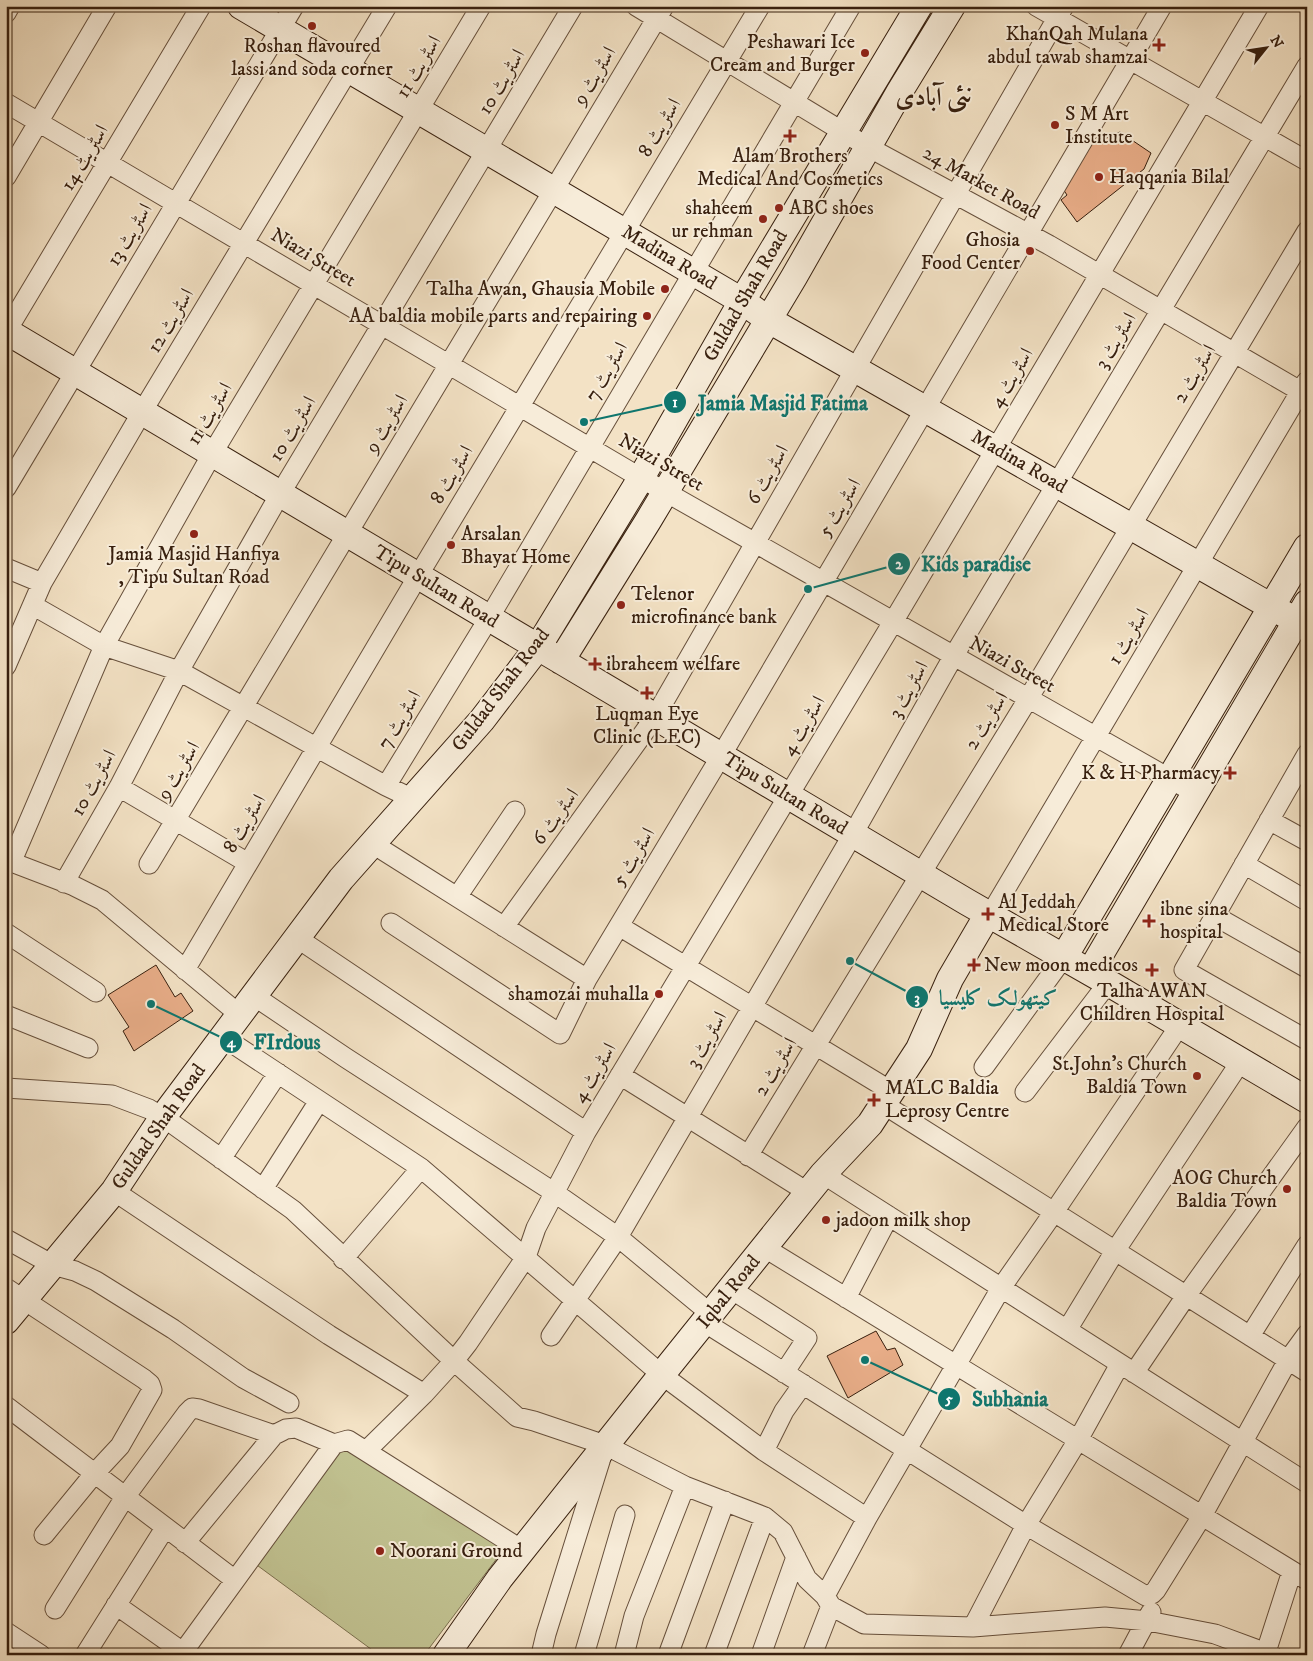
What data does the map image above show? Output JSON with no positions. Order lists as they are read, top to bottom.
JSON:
{
  "streets": {
    "street": [
      "اسٹریٹ 11",
      "اسٹریٹ 9",
      "اسٹریٹ 10",
      "اسٹریٹ 8",
      "اسٹریٹ 14",
      "24 Market Road",
      "اسٹریٹ 13",
      "Niazi Street",
      "Madina Road",
      "Guldad Shah Road",
      "اسٹریٹ 12",
      "اسٹریٹ 3",
      "اسٹریٹ 7",
      "اسٹریٹ 2",
      "اسٹریٹ 4",
      "اسٹریٹ 6",
      "اسٹریٹ 5",
      "Tipu Sultan Road",
      "اسٹریٹ 1",
      "Iqbal Road"
    ]
  },
  "crossings": [
    ["اسٹریٹ 11", "Niazi Street"],
    ["اسٹریٹ 11", "Madina Road"],
    ["اسٹریٹ 11", "Tipu Sultan Road"],
    ["اسٹریٹ 9", "24 Market Road"],
    ["اسٹریٹ 9", "Niazi Street"],
    ["اسٹریٹ 9", "Madina Road"],
    ["اسٹریٹ 9", "Tipu Sultan Road"],
    ["اسٹریٹ 10", "Niazi Street"],
    ["اسٹریٹ 10", "Madina Road"],
    ["اسٹریٹ 10", "Tipu Sultan Road"],
    ["اسٹریٹ 8", "24 Market Road"],
    ["اسٹریٹ 8", "Niazi Street"],
    ["اسٹریٹ 8", "Madina Road"],
    ["اسٹریٹ 8", "Tipu Sultan Road"],
    ["اسٹریٹ 14", "Niazi Street"],
    ["اسٹریٹ 14", "Tipu Sultan Road"],
    ["24 Market Road", "Guldad Shah Road"],
    ["24 Market Road", "اسٹریٹ 3"],
    ["24 Market Road", "اسٹریٹ 7"],
    ["24 Market Road", "اسٹریٹ 2"],
    ["24 Market Road", "اسٹریٹ 4"],
    ["24 Market Road", "اسٹریٹ 6"],
    ["24 Market Road", "اسٹریٹ 5"],
    ["24 Market Road", "اسٹریٹ 1"],
    ["اسٹریٹ 13", "Niazi Street"],
    ["اسٹریٹ 13", "Madina Road"],
    ["اسٹریٹ 13", "Tipu Sultan Road"],
    ["Niazi Street", "Guldad Shah Road"],
    ["Niazi Street", "اسٹریٹ 12"],
    ["Niazi Street", "اسٹریٹ 3"],
    ["Niazi Street", "اسٹریٹ 7"],
    ["Niazi Street", "اسٹریٹ 2"],
    ["Niazi Street", "اسٹریٹ 4"],
    ["Niazi Street", "اسٹریٹ 6"],
    ["Niazi Street", "اسٹریٹ 5"],
    ["Niazi Street", "اسٹریٹ 1"],
    ["Madina Road", "Guldad Shah Road"],
    ["Madina Road", "اسٹریٹ 12"],
    ["Madina Road", "اسٹریٹ 3"],
    ["Madina Road", "اسٹریٹ 7"],
    ["Madina Road", "اسٹریٹ 2"],
    ["Madina Road", "اسٹریٹ 4"],
    ["Madina Road", "اسٹریٹ 6"],
    ["Madina Road", "اسٹریٹ 5"],
    ["Madina Road", "اسٹریٹ 1"],
    ["Guldad Shah Road", "Tipu Sultan Road"],
    ["اسٹریٹ 12", "Tipu Sultan Road"],
    ["اسٹریٹ 3", "Tipu Sultan Road"],
    ["اسٹریٹ 7", "Tipu Sultan Road"],
    ["اسٹریٹ 2", "Tipu Sultan Road"],
    ["اسٹریٹ 4", "Tipu Sultan Road"],
    ["اسٹریٹ 6", "Tipu Sultan Road"],
    ["اسٹریٹ 5", "Tipu Sultan Road"],
    ["Tipu Sultan Road", "اسٹریٹ 1"],
    ["Tipu Sultan Road", "Iqbal Road"],
    ["اسٹریٹ 1", "Iqbal Road"]
  ],
  "districts": ["نئی آبادی"],
  "places": {
    "other": [
      "Roshan flavoured lassi and soda corner",
      "Peshawari Ice Cream and Burger",
      "S M Art Institute",
      "Haqqania Bilal",
      "ABC shoes",
      "shaheem ur rehman",
      "Ghosia Food Center",
      "Talha Awan, Ghausia Mobile",
      "AA baldia mobile parts and repairing",
      "Jamia Masjid Fatima",
      "Jamia Masjid Hanfiya , Tipu Sultan Road",
      "Arsalan Bhayat Home",
      "Kids paradise",
      "Telenor microfinance bank",
      "کیتھولک کلیسیا",
      "shamozai muhalla",
      "FIrdous",
      "St.John's Church Baldia Town",
      "AOG Church Baldia Town",
      "jadoon milk shop",
      "Subhania",
      "Noorani Ground"
    ],
    "health": [
      "KhanQah Mulana abdul tawab shamzai",
      "Alam Brothers Medical And Cosmetics",
      "ibraheem welfare",
      "Luqman Eye Clinic (LEC)",
      "K & H Pharmacy",
      "Al Jeddah Medical Store",
      "ibne sina hospital",
      "New moon medicos",
      "Talha AWAN Children Hospital",
      "MALC Baldia Leprosy Centre"
    ]
  },
  "north": "top right"
}
